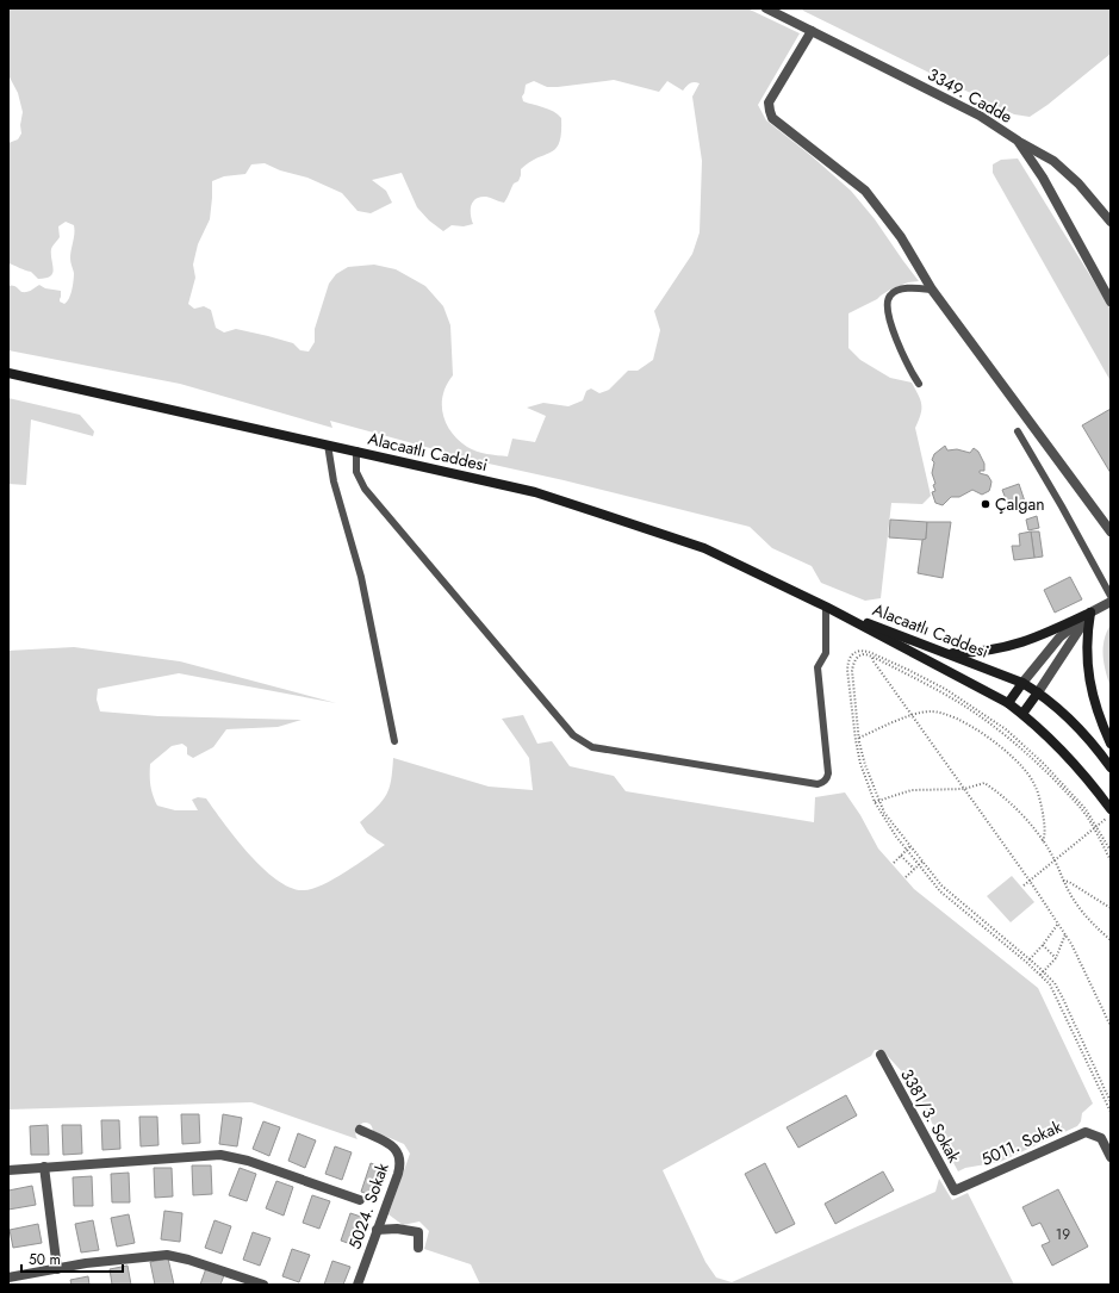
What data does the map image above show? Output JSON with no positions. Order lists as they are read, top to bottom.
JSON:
{
  "streets": {
    "main road": ["Alacaatlı Caddesi"],
    "street": [
      "3349. Cadde",
      "3381/3. Sokak",
      "5011. Sokak",
      "5024. Sokak"
    ]
  },
  "crossings": [
    ["3381/3. Sokak", "5011. Sokak"]
  ],
  "places": ["Çalgan"],
  "house_numbers": ["19"],
  "scale_bar": "50 m"
}
